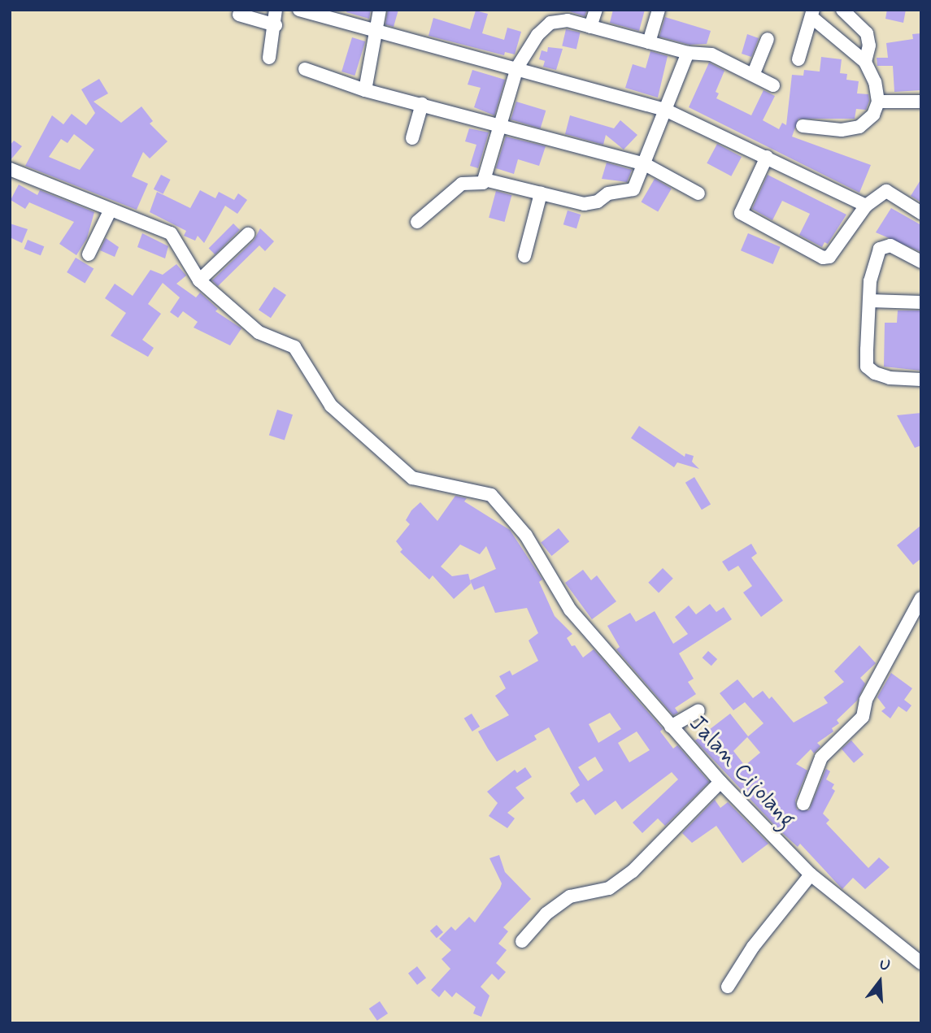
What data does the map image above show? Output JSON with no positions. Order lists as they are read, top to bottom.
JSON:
{
  "streets": {
    "street": ["Jalan Cijolang"]
  },
  "north": "top"
}
